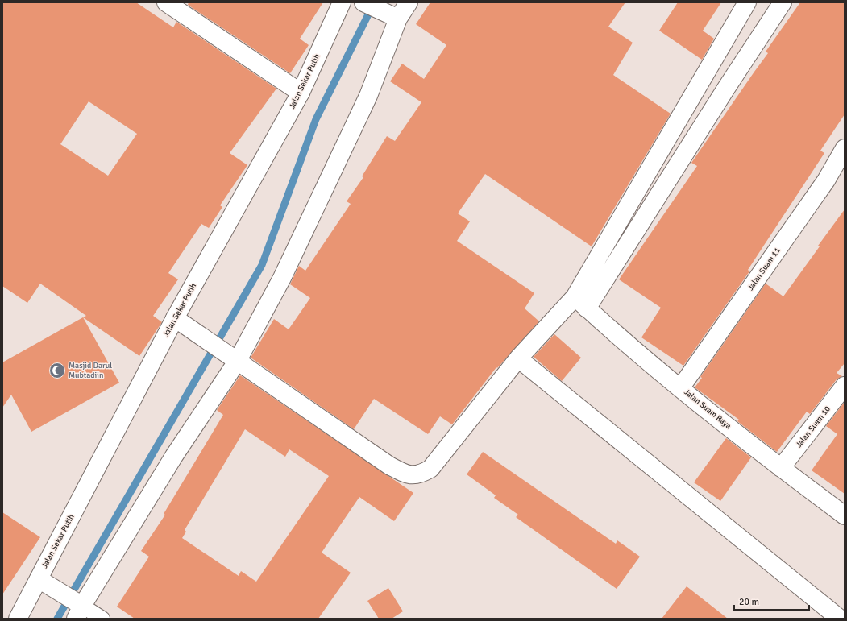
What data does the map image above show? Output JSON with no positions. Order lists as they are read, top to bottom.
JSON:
{
  "streets": {
    "street": [
      "Jalan Sekar Putih",
      "Jalan Suam 11",
      "Jalan Suam Raya",
      "Jalan Suam 10"
    ]
  },
  "crossings": [
    ["Jalan Suam 11", "Jalan Suam Raya"],
    ["Jalan Suam Raya", "Jalan Suam 10"]
  ],
  "places": {
    "mosque": ["Masjid Darul Mubtadiin"]
  },
  "scale_bar": "20 m"
}
